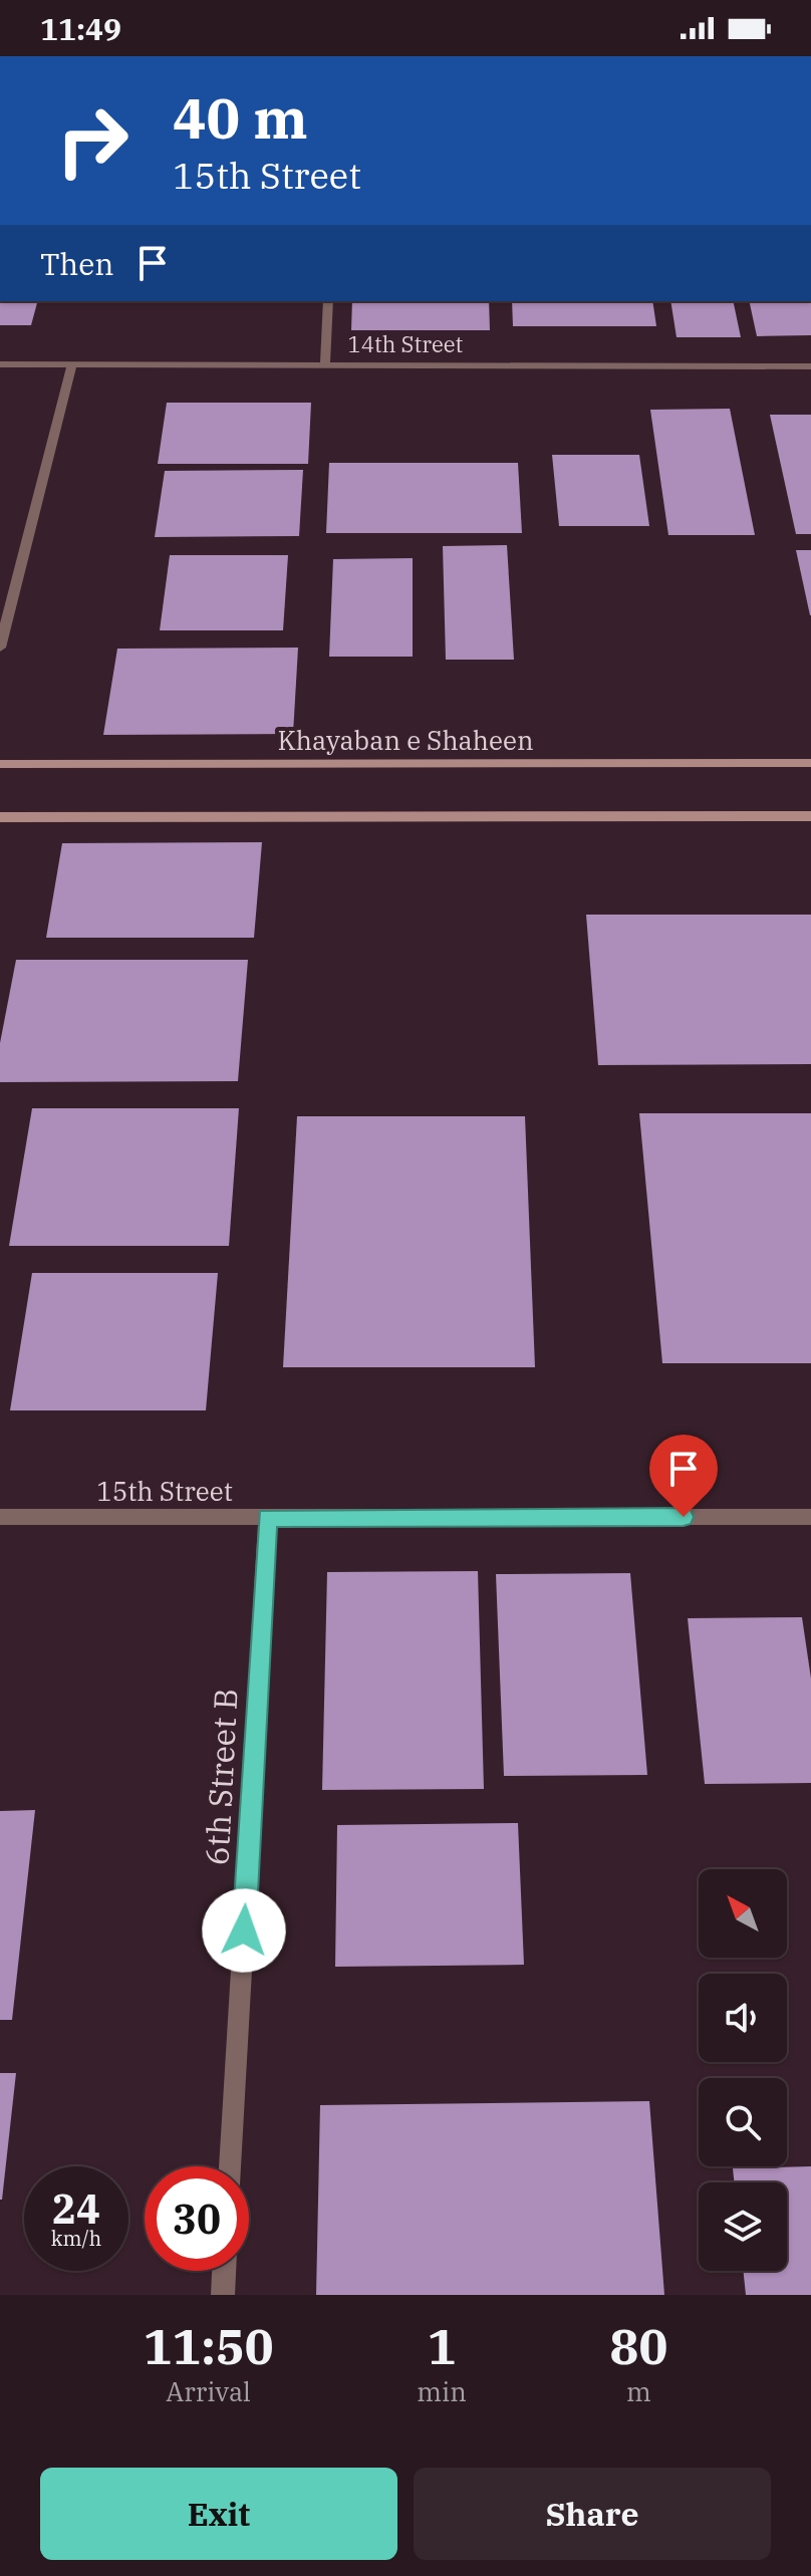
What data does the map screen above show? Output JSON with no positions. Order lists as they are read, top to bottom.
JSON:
{
  "streets": {
    "main road": ["Khayaban e Shaheen"],
    "street": ["14th Street", "15th Street", "6th Street B"]
  },
  "crossings": [
    ["15th Street", "6th Street B"]
  ],
  "north": "top left",
  "page": {
    "status": "11:49",
    "turn": ["40 m", "15th Street"],
    "then": "Then",
    "speed": "24 km/h",
    "limit": "30",
    "eta": [
      "11:50",
      "Arrival",
      "1",
      "min",
      "80",
      "m"
    ],
    "buttons": ["Exit", "Share"]
  }
}
